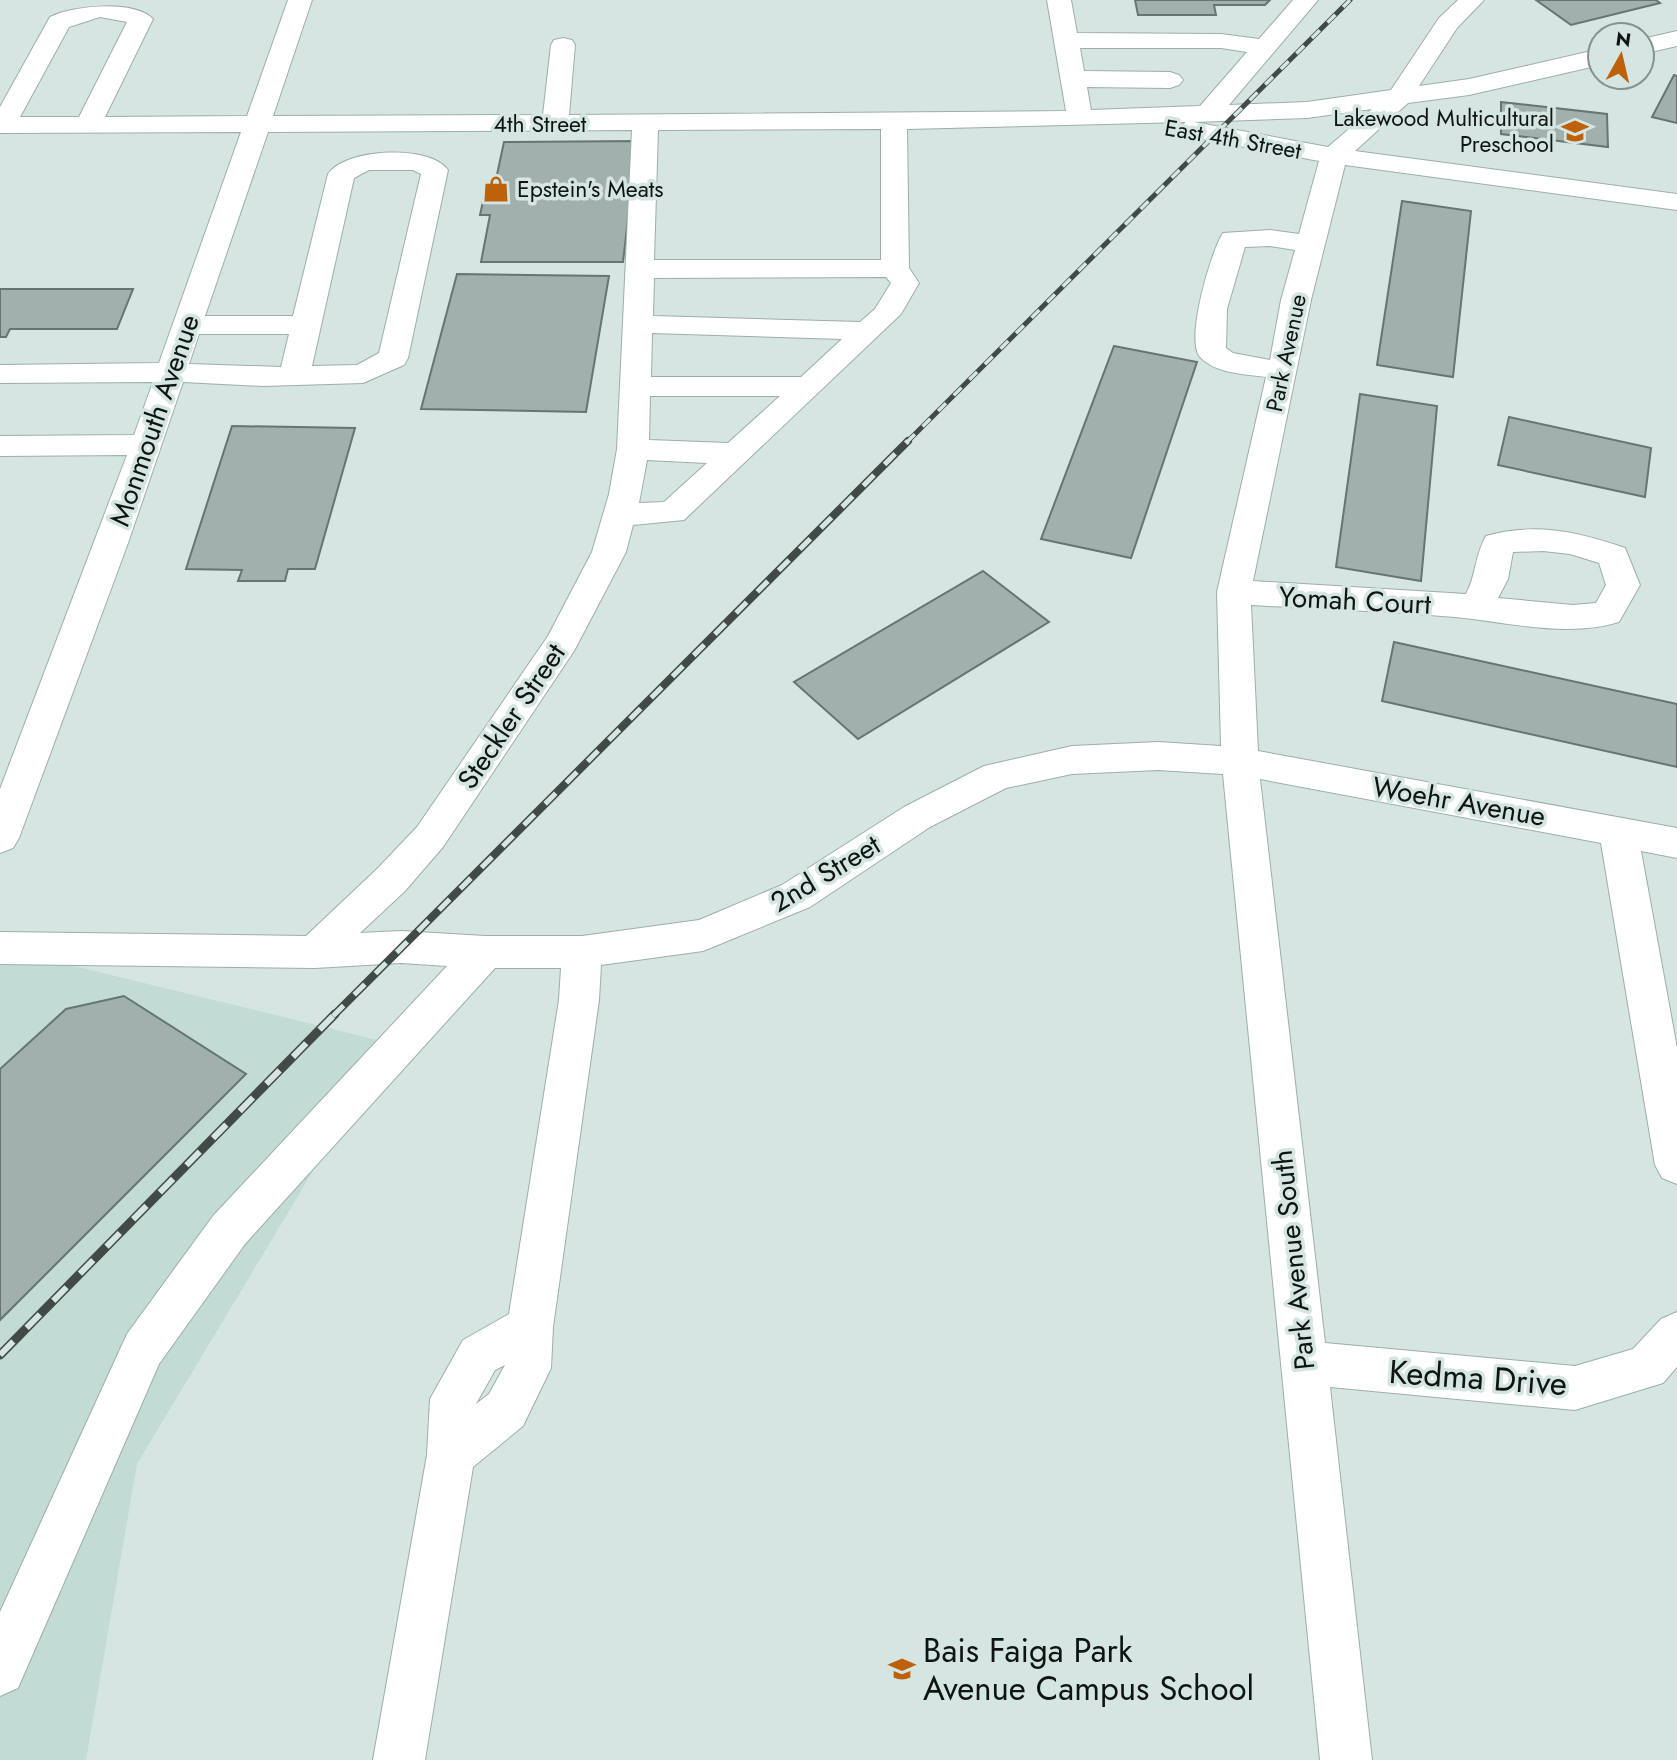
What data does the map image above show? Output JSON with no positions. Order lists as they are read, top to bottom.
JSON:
{
  "streets": {
    "street": [
      "4th Street",
      "East 4th Street",
      "Park Avenue",
      "Monmouth Avenue",
      "Yomah Court",
      "Steckler Street",
      "Woehr Avenue",
      "2nd Street",
      "Park Avenue South",
      "Kedma Drive"
    ]
  },
  "crossings": [
    ["4th Street", "East 4th Street"],
    ["4th Street", "Monmouth Avenue"],
    ["4th Street", "Steckler Street"],
    ["East 4th Street", "Park Avenue"],
    ["Park Avenue", "Yomah Court"],
    ["Park Avenue", "Woehr Avenue"],
    ["Park Avenue", "2nd Street"],
    ["Park Avenue", "Park Avenue South"],
    ["Steckler Street", "2nd Street"],
    ["Woehr Avenue", "2nd Street"],
    ["Woehr Avenue", "Park Avenue South"],
    ["2nd Street", "Park Avenue South"],
    ["Park Avenue South", "Kedma Drive"]
  ],
  "places": {
    "school or university": ["Lakewood Multicultural Preschool", "Bais Faiga Park Avenue Campus School"],
    "shop": ["Epstein's Meats"]
  },
  "north": "top"
}
